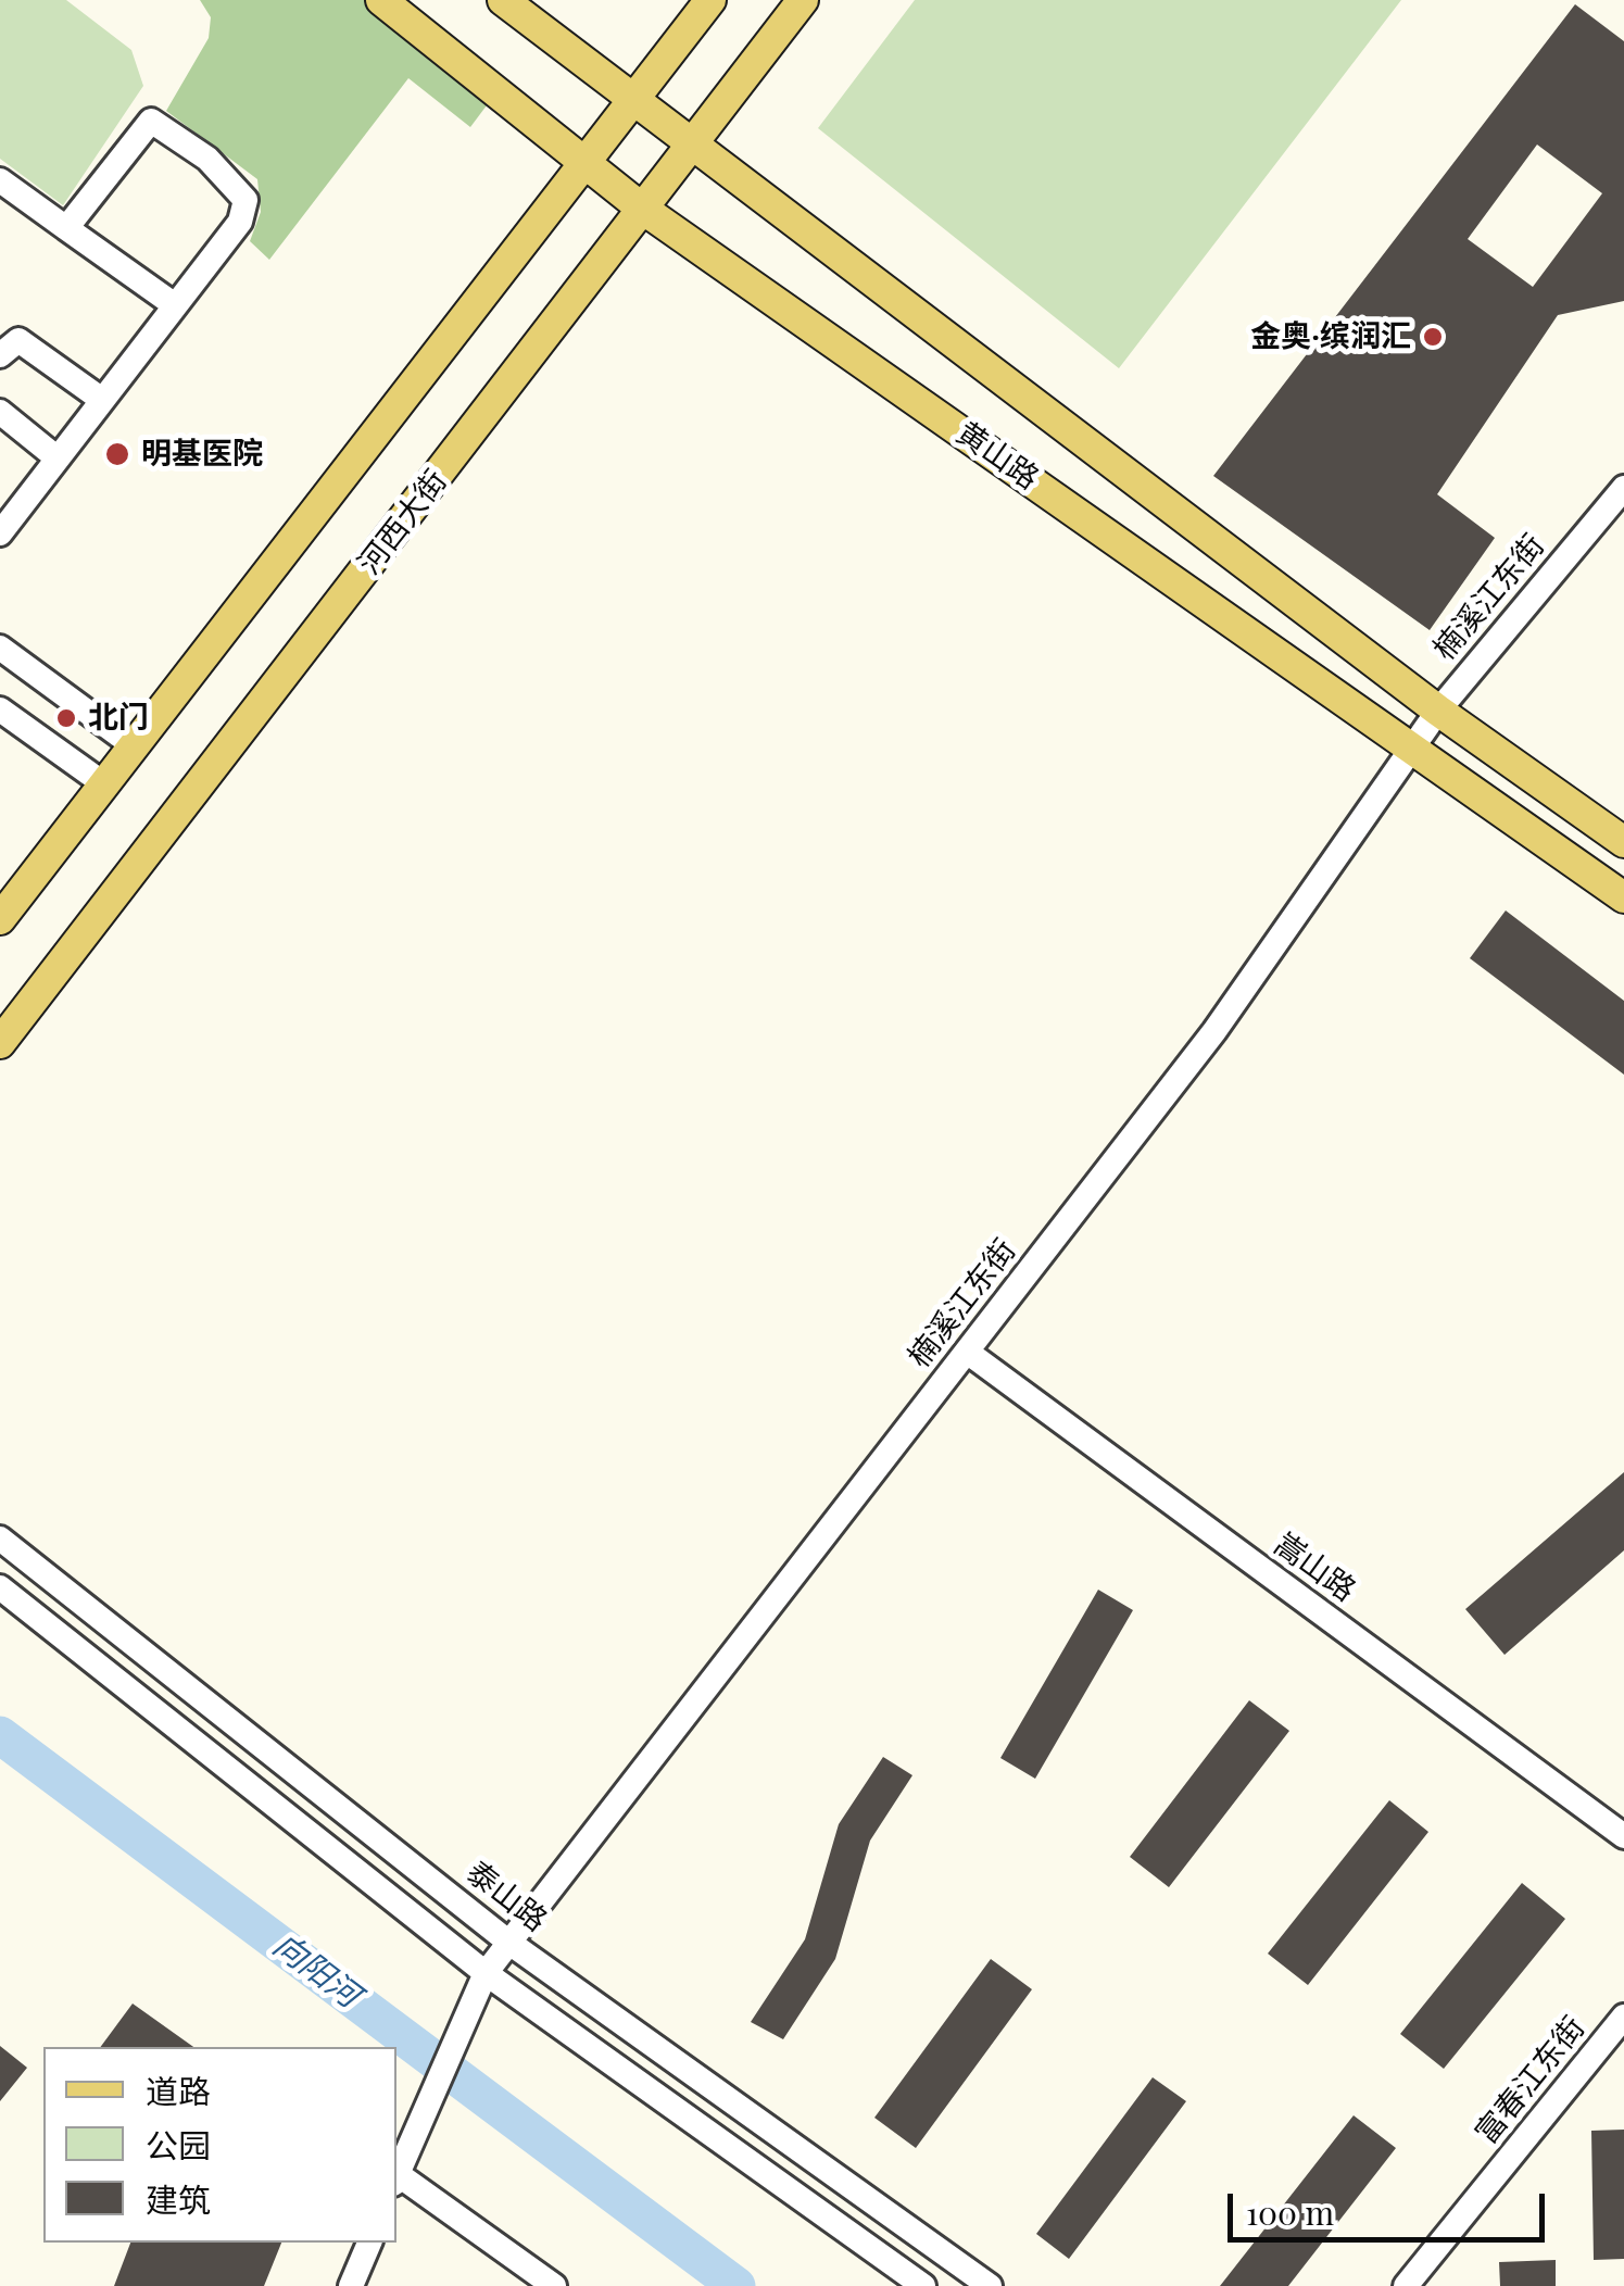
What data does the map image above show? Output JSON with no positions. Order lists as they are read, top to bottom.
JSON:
{
  "streets": {
    "main road": ["黄山路", "河西大街"],
    "street": [
      "楠溪江东街",
      "嵩山路",
      "泰山路",
      "富春江东街"
    ]
  },
  "crossings": [
    ["黄山路", "河西大街"],
    ["黄山路", "楠溪江东街"],
    ["楠溪江东街", "嵩山路"],
    ["楠溪江东街", "泰山路"]
  ],
  "water": ["向阳河"],
  "places": ["金奥·缤润汇", "明基医院", "北门"],
  "legend": ["道路", "公园", "建筑"],
  "scale_bar": "100 m"
}
